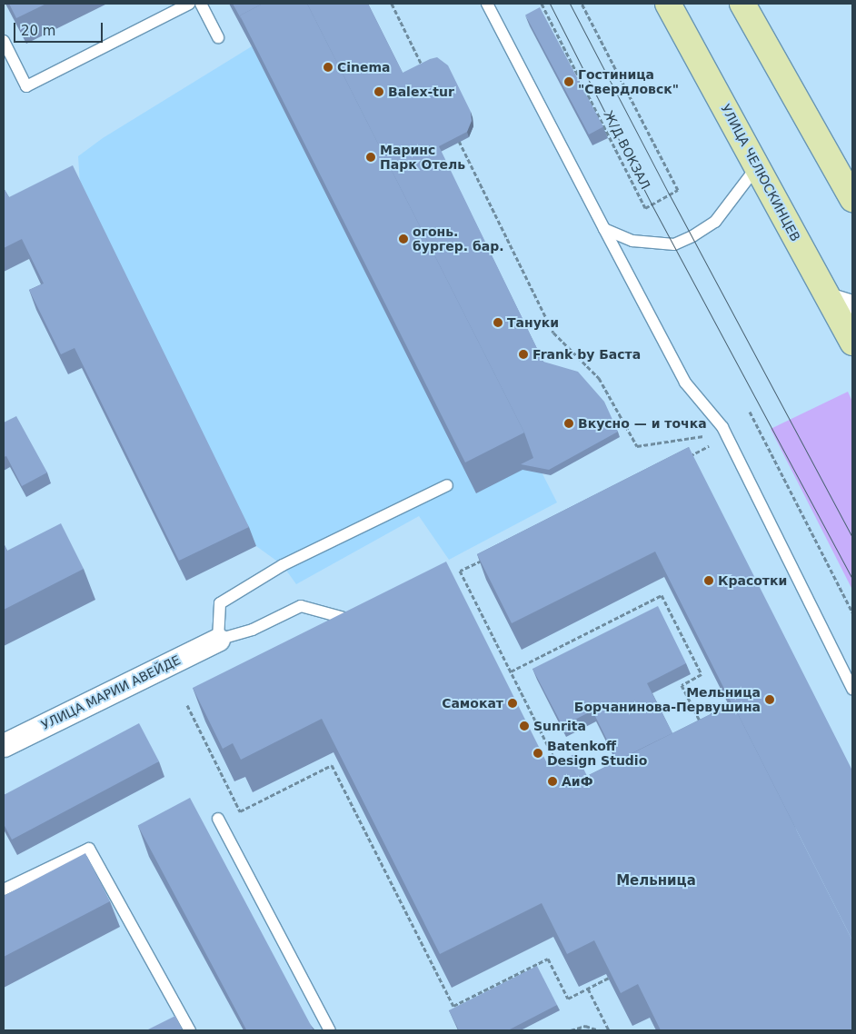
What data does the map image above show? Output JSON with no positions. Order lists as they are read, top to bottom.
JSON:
{
  "streets": {
    "main road": ["УЛИЦА ЧЕЛЮСКИНЦЕВ"],
    "street": ["УЛИЦА МАРИИ АВЕЙДЕ"],
    "path": ["Ж/Д ВОКЗАЛ"]
  },
  "districts": ["Мельница"],
  "places": [
    "Cinema",
    "Гостиница \"Свердловск\"",
    "Balex-tur",
    "Маринс Парк Отель",
    "огонь. бургер. бар.",
    "Тануки",
    "Frank by Баста",
    "Вкусно — и точка",
    "Красотки",
    "Мельница Борчанинова-Первушина",
    "Самокат",
    "Sunrita",
    "Batenkoff Design Studio",
    "АиФ"
  ],
  "scale_bar": "20 m"
}
